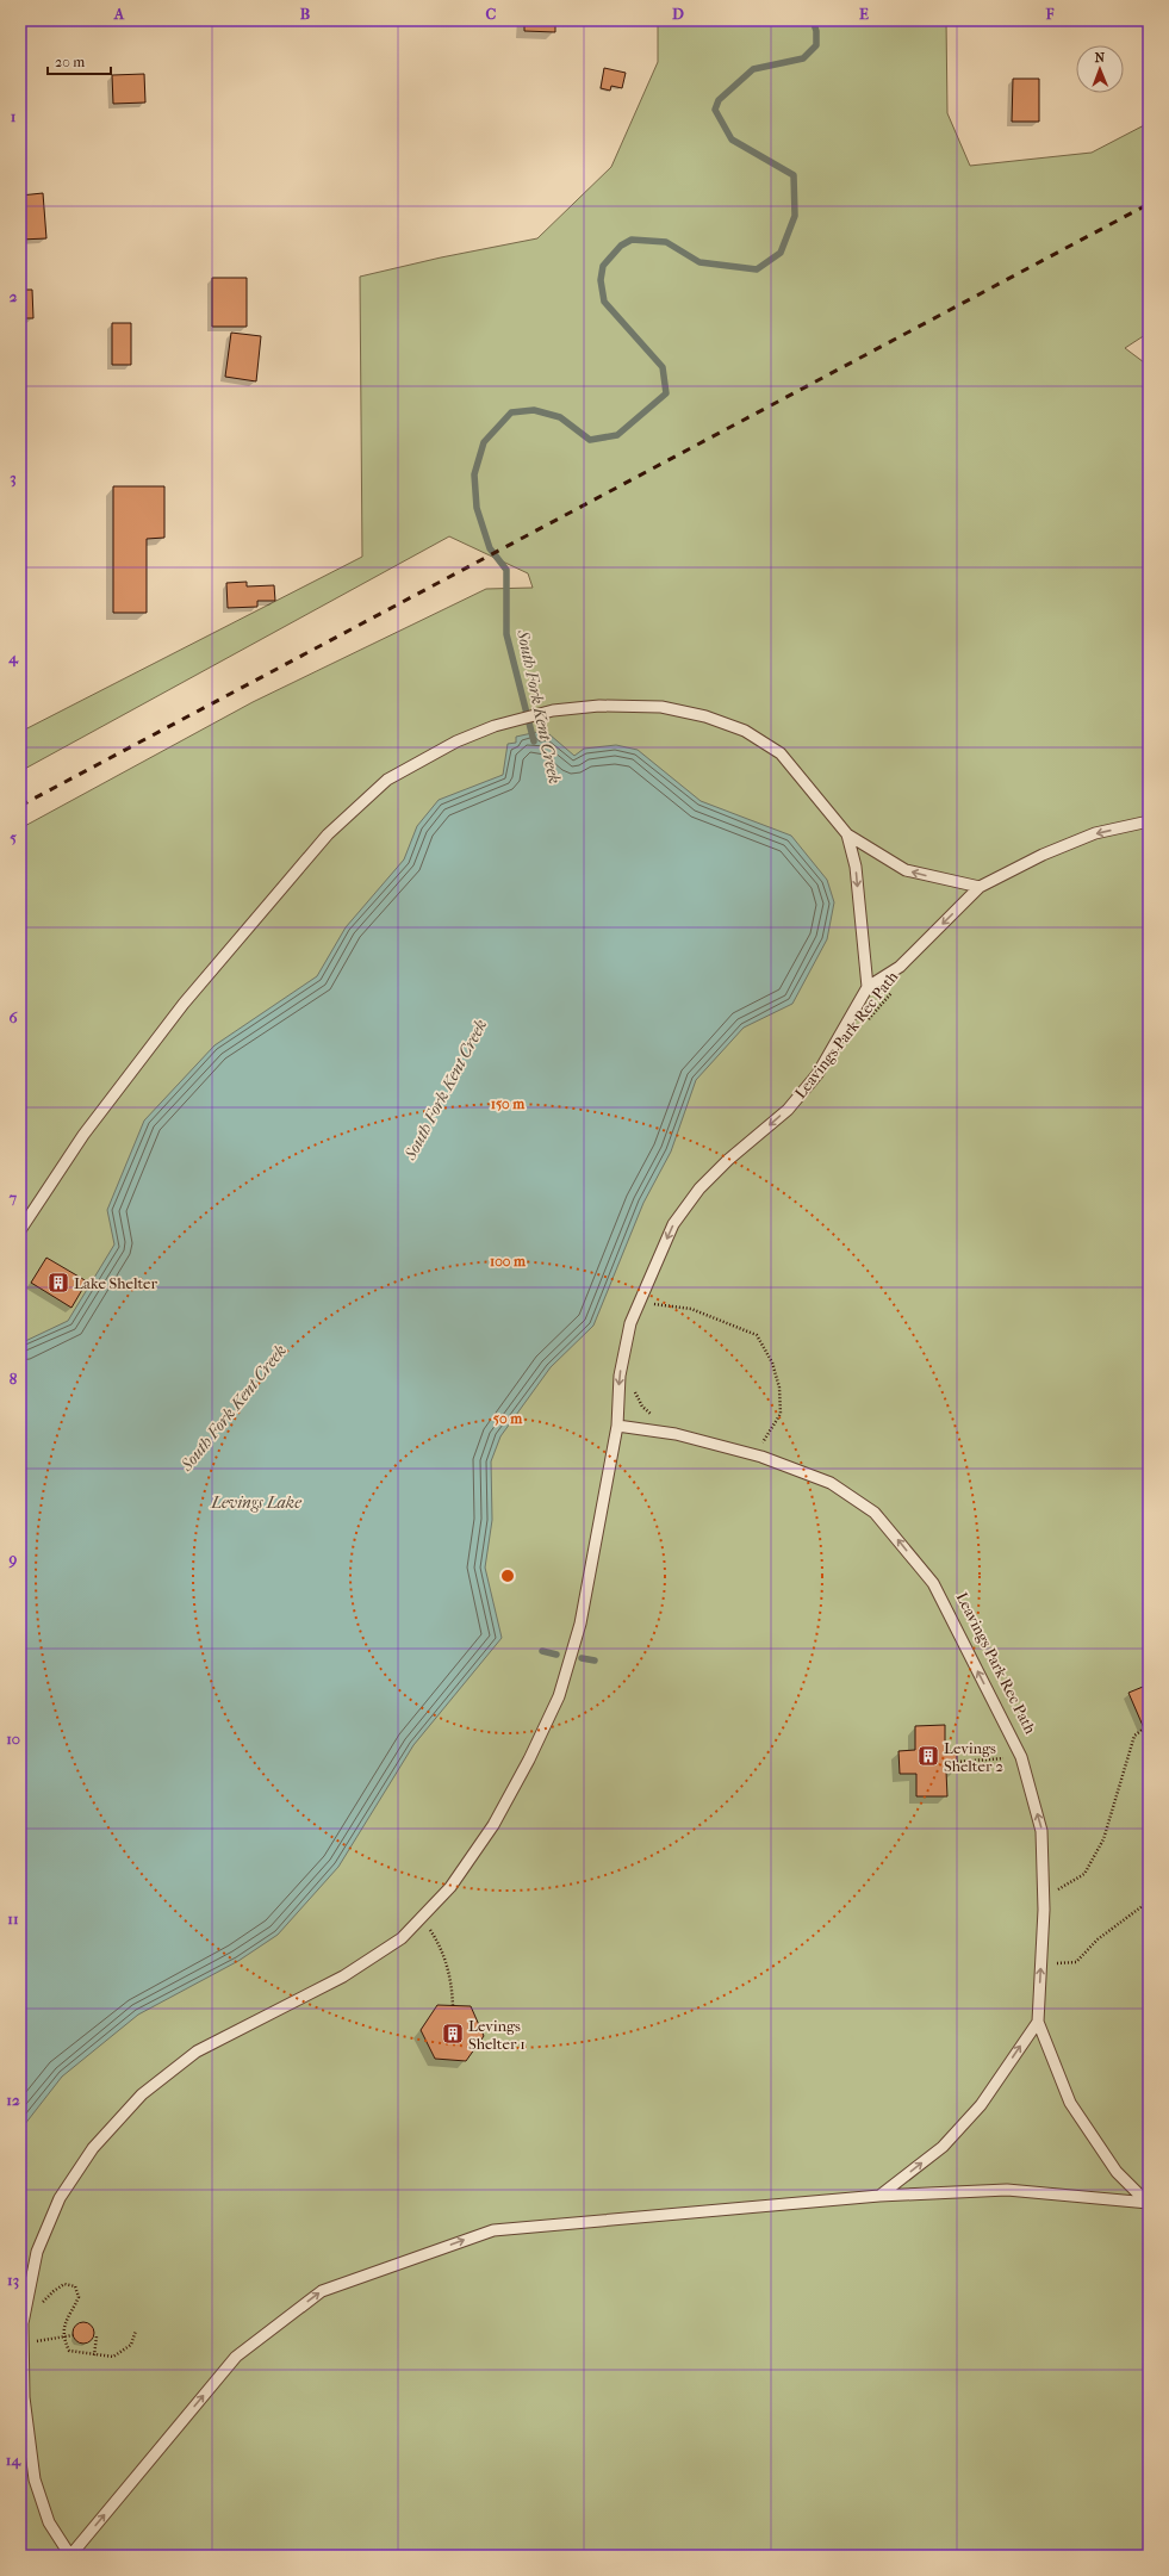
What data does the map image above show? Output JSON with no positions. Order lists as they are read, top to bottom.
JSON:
{
  "streets": {
    "path": ["Leavings Park Rec Path"]
  },
  "water": ["South Fork Kent Creek", "Levings Lake"],
  "places": {
    "building": ["Lake Shelter", "Levings Shelter 2", "Levings Shelter 1"]
  },
  "scale_bar": "20 m",
  "north": "top",
  "grid": {
    "columns": [
      "A",
      "B",
      "C",
      "D",
      "E",
      "F"
    ],
    "rows": [
      "1",
      "2",
      "3",
      "4",
      "5",
      "6",
      "7",
      "8",
      "9",
      "10",
      "11",
      "12",
      "13",
      "14"
    ]
  },
  "rings": ["150 m", "100 m", "50 m"]
}
